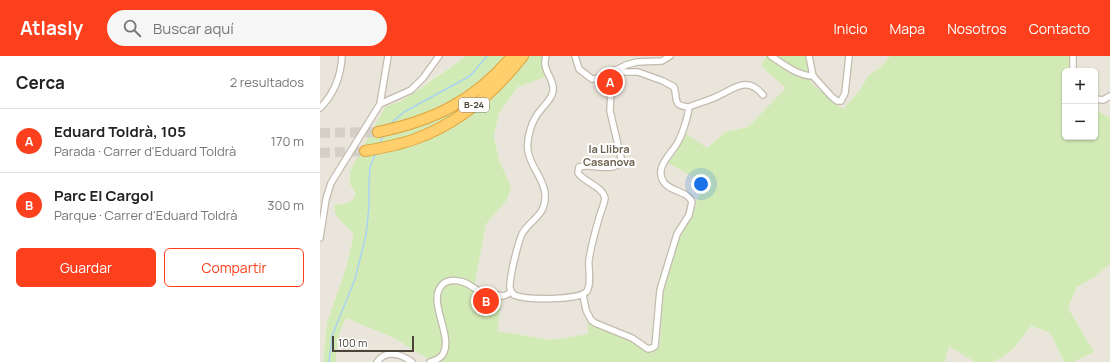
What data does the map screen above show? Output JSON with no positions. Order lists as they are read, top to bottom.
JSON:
{
  "streets": {
    "highway": ["B-24"]
  },
  "districts": ["la Llibra Casanova"],
  "scale_bar": "100 m",
  "page": {
    "header": "Atlasly",
    "search": "Buscar aquí",
    "nav": [
      "Inicio",
      "Mapa",
      "Nosotros",
      "Contacto"
    ],
    "heading": ["Cerca", "2 resultados"],
    "pins": ["A", "B"],
    "map_buttons": ["+", "−"],
    "list": [
      {
        "mark": "A",
        "name": "Eduard Toldrà, 105",
        "note": "Parada · Carrer d'Eduard Toldrà",
        "value": "170 m"
      },
      {
        "mark": "B",
        "name": "Parc El Cargol",
        "note": "Parque · Carrer d'Eduard Toldrà",
        "value": "300 m"
      }
    ],
    "buttons": ["Guardar", "Compartir"],
    "scale": "100 m"
  }
}
